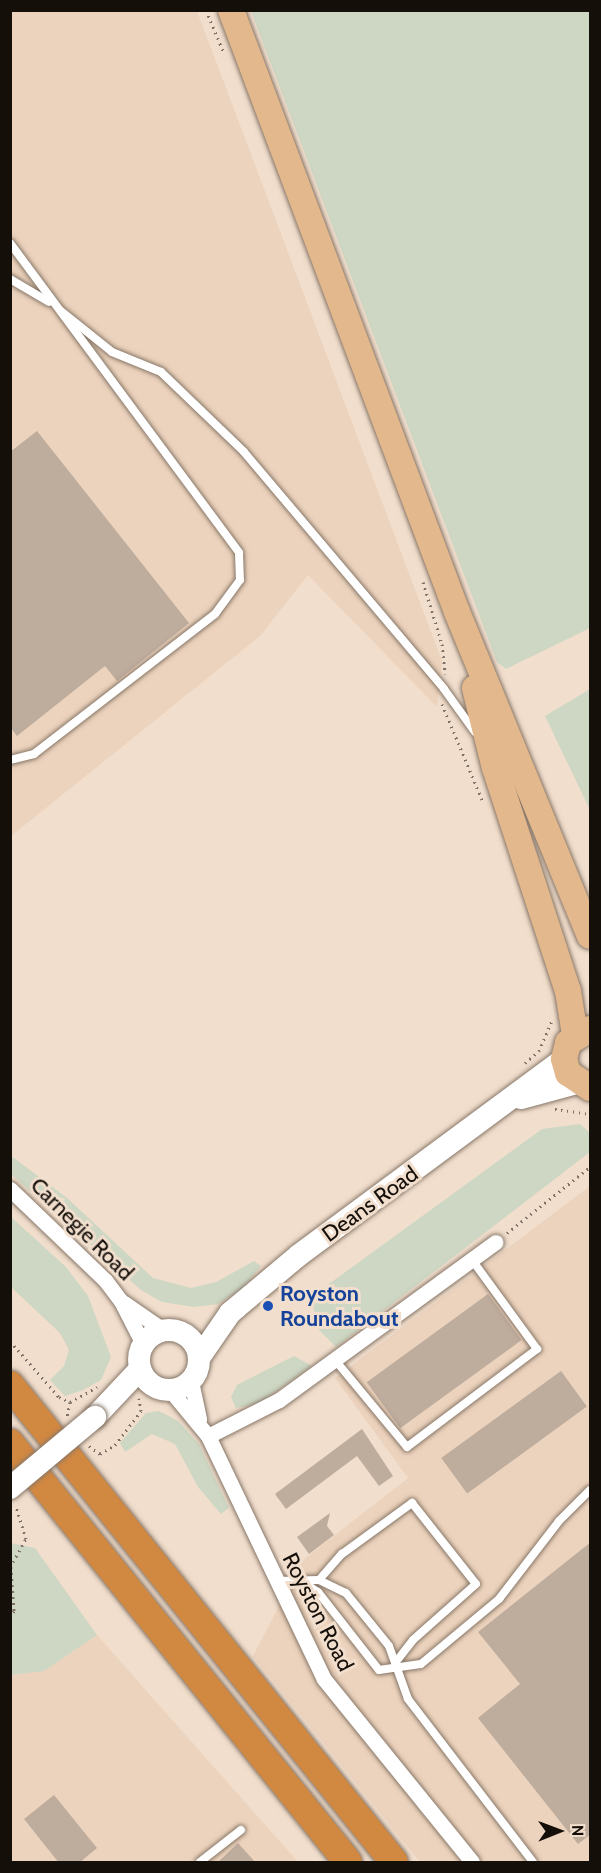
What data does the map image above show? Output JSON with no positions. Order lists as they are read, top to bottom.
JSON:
{
  "streets": {
    "street": ["Deans Road", "Carnegie Road", "Royston Road"]
  },
  "crossings": [
    ["Deans Road", "Carnegie Road"],
    ["Deans Road", "Royston Road"]
  ],
  "places": ["Royston Roundabout"],
  "north": "right"
}
